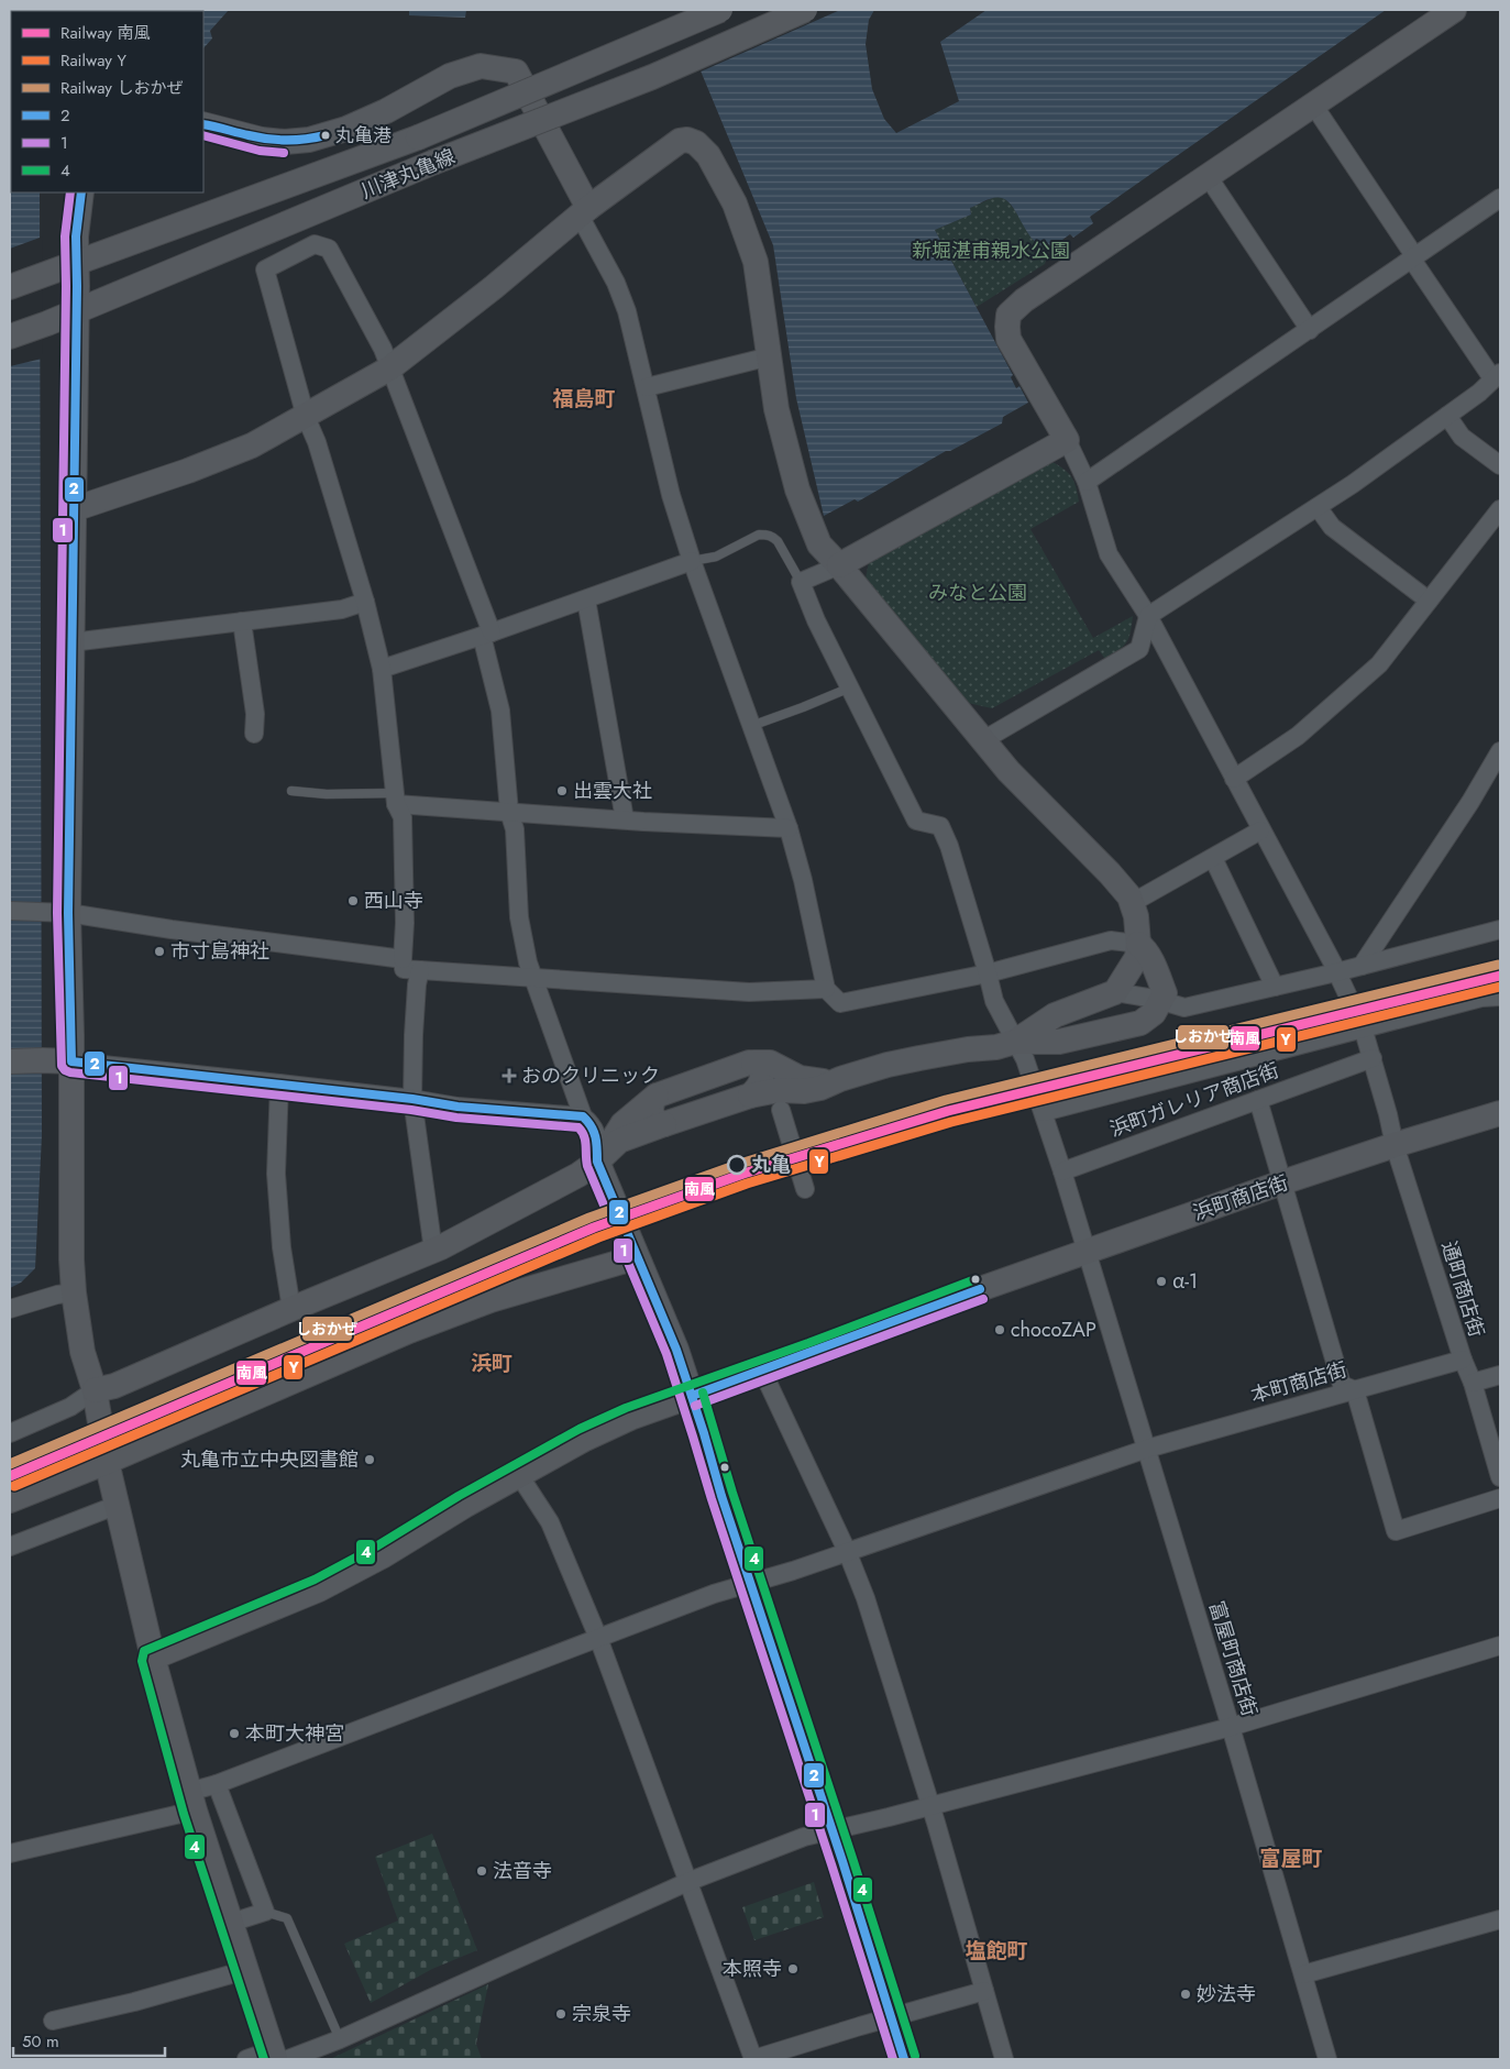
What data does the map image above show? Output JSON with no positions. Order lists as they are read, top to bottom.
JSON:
{
  "streets": {
    "street": [
      "川津丸亀線",
      "浜町ガレリア商店街",
      "浜町商店街",
      "通町商店街",
      "本町商店街",
      "富屋町商店街"
    ]
  },
  "crossings": [
    ["浜町ガレリア商店街", "通町商店街"],
    ["浜町ガレリア商店街", "富屋町商店街"],
    ["浜町商店街", "通町商店街"],
    ["浜町商店街", "富屋町商店街"],
    ["通町商店街", "本町商店街"],
    ["本町商店街", "富屋町商店街"]
  ],
  "districts": [
    "福島町",
    "浜町",
    "富屋町",
    "塩飽町"
  ],
  "parks": ["新堀湛甫親水公園", "みなと公園"],
  "places": {
    "other": [
      "丸亀港",
      "出雲大社",
      "西山寺",
      "市寸島神社",
      "丸亀",
      "α-1",
      "chocoZAP",
      "丸亀市立中央図書館",
      "本町大神宮",
      "法音寺",
      "本照寺",
      "妙法寺",
      "宗泉寺"
    ],
    "health": ["おのクリニック"]
  },
  "lines": [
    "transit line 2",
    "transit line 1",
    "rail line しおかぜ",
    "rail line 南風",
    "rail line Y",
    "transit line 4"
  ],
  "legend": [
    "Railway 南風",
    "Railway Y",
    "Railway しおかぜ",
    "2",
    "1",
    "4"
  ],
  "scale_bar": "50 m"
}
